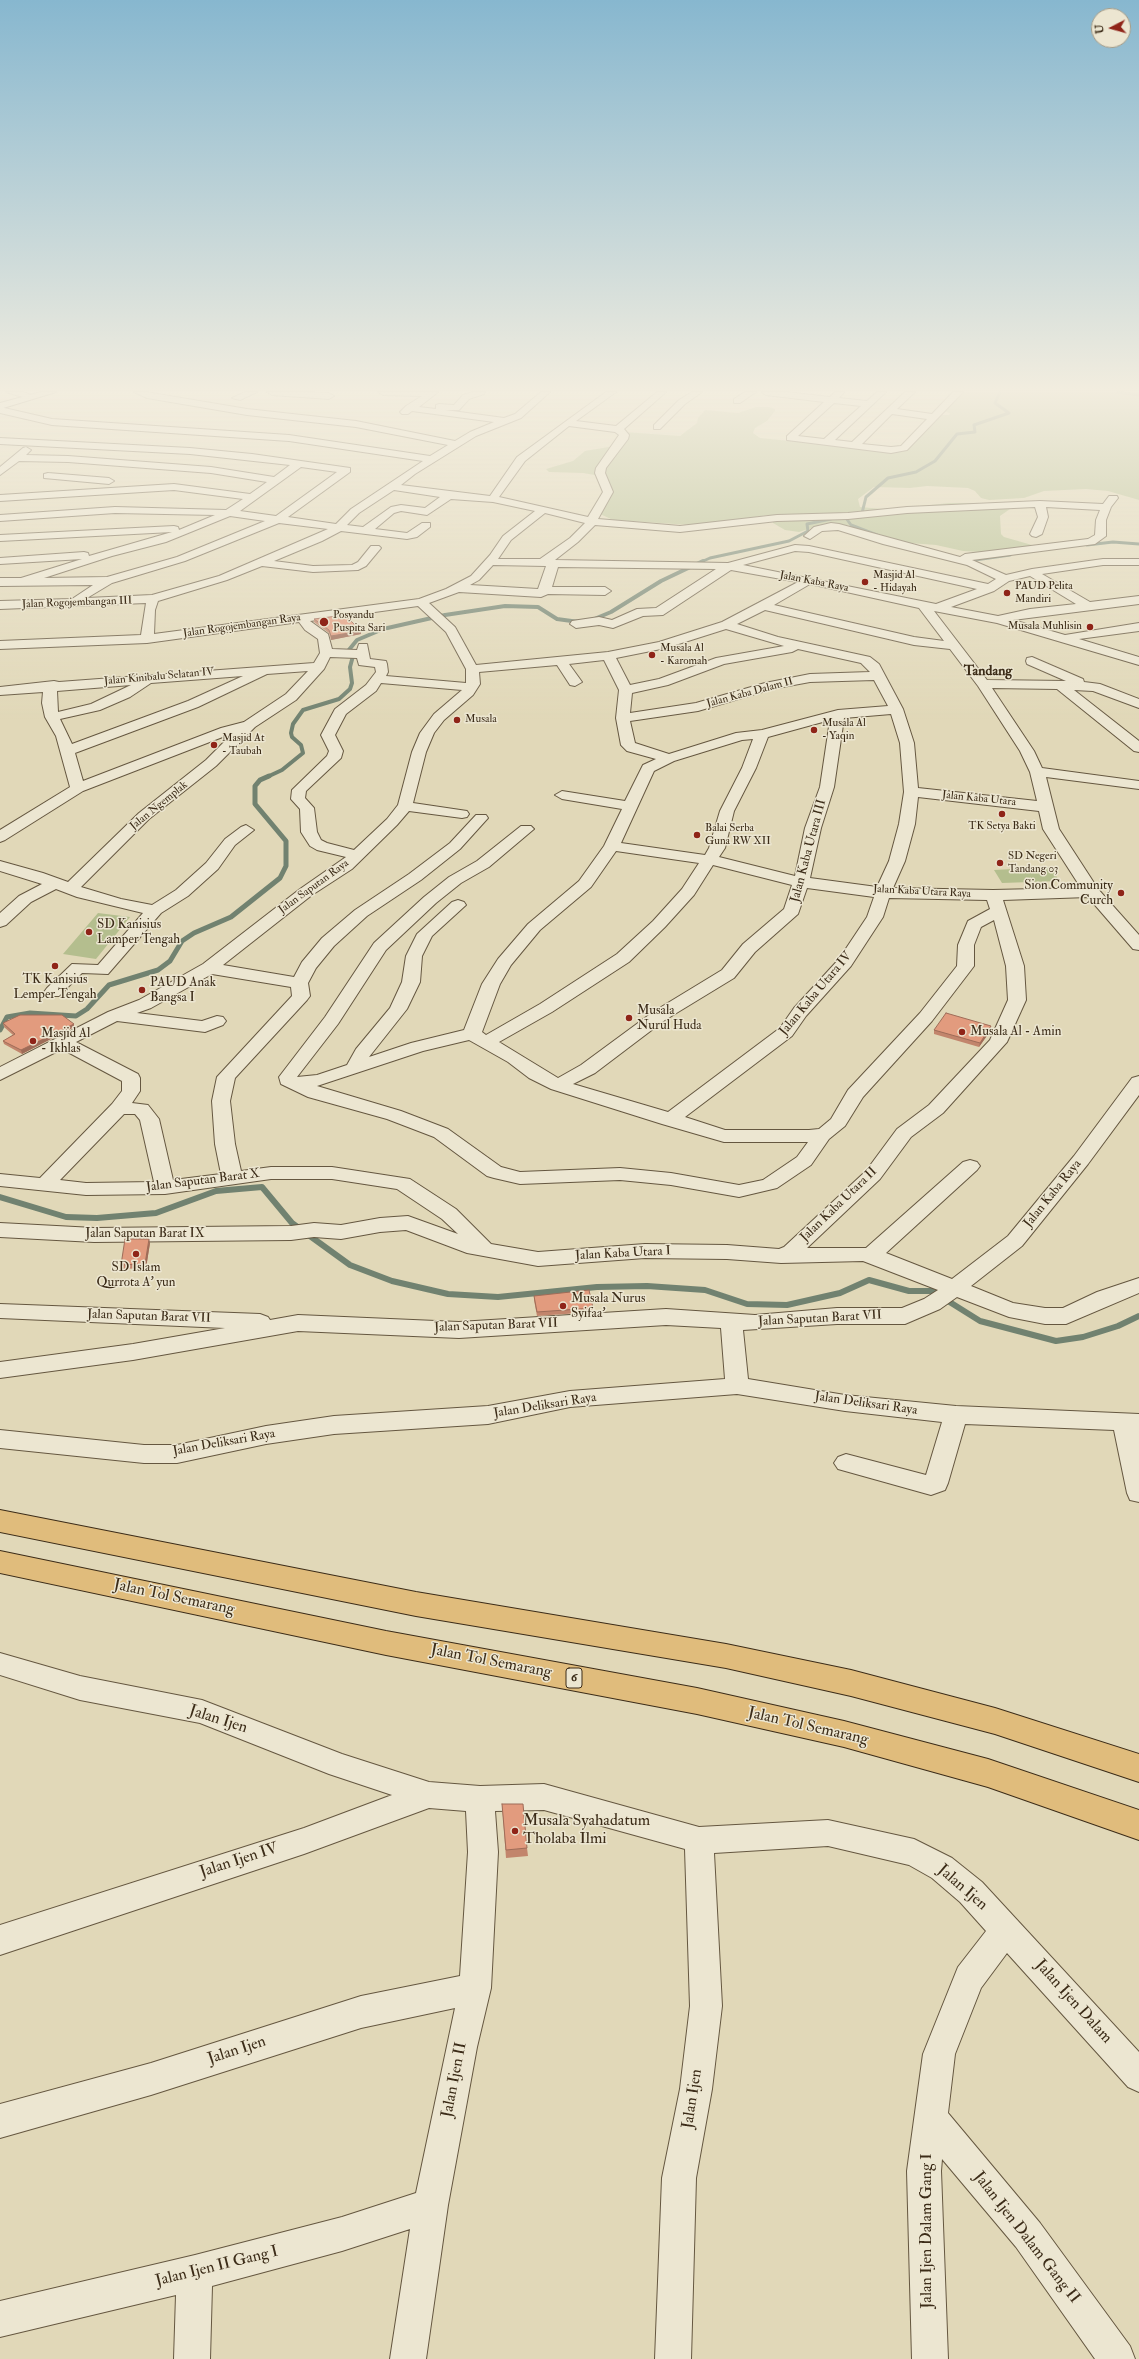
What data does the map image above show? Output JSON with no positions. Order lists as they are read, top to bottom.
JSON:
{
  "streets": {
    "highway": ["Jalan Tol Semarang", "6"],
    "street": [
      "Jalan Kaba Raya",
      "Jalan Rogojembangan III",
      "Jalan Rogojembangan Raya",
      "Jalan Kinibalu Selatan IV",
      "Jalan Kaba Dalam II",
      "Jalan Kaba Utara",
      "Jalan Ngemplak",
      "Jalan Kaba Utara III",
      "Jalan Saputan Raya",
      "Jalan Kaba Utara Raya",
      "Jalan Kaba Utara IV",
      "Jalan Saputan Barat X",
      "Jalan Kaba Utara II",
      "Jalan Saputan Barat IX",
      "Jalan Kaba Utara I",
      "Jalan Saputan Barat VII",
      "Jalan Deliksari Raya",
      "Jalan Ijen",
      "Jalan Ijen IV",
      "Jalan Ijen Dalam",
      "Jalan Ijen II",
      "Jalan Ijen Dalam Gang I",
      "Jalan Ijen Dalam Gang II",
      "Jalan Ijen II Gang I"
    ]
  },
  "crossings": [
    ["Jalan Kaba Raya", "Jalan Rogojembangan Raya"],
    ["Jalan Kaba Raya", "Jalan Kaba Utara I"],
    ["Jalan Kaba Raya", "Jalan Saputan Barat VII"],
    ["Jalan Kinibalu Selatan IV", "Jalan Ngemplak"],
    ["Jalan Kaba Dalam II", "Jalan Kaba Utara IV"],
    ["Jalan Kaba Utara", "Jalan Kaba Utara IV"],
    ["Jalan Kaba Utara III", "Jalan Kaba Utara Raya"],
    ["Jalan Kaba Utara Raya", "Jalan Kaba Utara IV"],
    ["Jalan Kaba Utara Raya", "Jalan Kaba Utara II"],
    ["Jalan Saputan Barat X", "Jalan Kaba Utara I"],
    ["Jalan Kaba Utara II", "Jalan Kaba Utara I"],
    ["Jalan Saputan Barat IX", "Jalan Kaba Utara I"],
    ["Jalan Kaba Utara I", "Jalan Saputan Barat VII"],
    ["Jalan Ijen", "Jalan Ijen IV"],
    ["Jalan Ijen", "Jalan Ijen Dalam"],
    ["Jalan Ijen", "Jalan Ijen II"],
    ["Jalan Ijen", "Jalan Ijen Dalam Gang I"],
    ["Jalan Ijen IV", "Jalan Ijen II"],
    ["Jalan Ijen Dalam", "Jalan Ijen Dalam Gang I"],
    ["Jalan Ijen II", "Jalan Ijen II Gang I"],
    ["Jalan Ijen Dalam Gang I", "Jalan Ijen Dalam Gang II"]
  ],
  "districts": ["Tandang"],
  "places": [
    "Masjid Al - Hidayah",
    "PAUD Pelita Mandiri",
    "Posyandu Puspita Sari",
    "Musala Muhlisin",
    "Musala Al - Karomah",
    "Musala",
    "Musala Al - Yaqin",
    "Masjid At - Taubah",
    "TK Setya Bakti",
    "Balai Serba Guna RW XII",
    "SD Negeri Tandang 03",
    "Sion Community Curch",
    "SD Kanisius Lamper Tengah",
    "TK Kanisius Lemper Tengah",
    "PAUD Anak Bangsa I",
    "Musala Nurul Huda",
    "Musala Al - Amin",
    "Masjid Al - Ikhlas",
    "SD Islam Qurrota A' yun",
    "Musala Nurus Syifaa'",
    "Musala Syahadatum Tholaba Ilmi"
  ],
  "north": "left"
}
